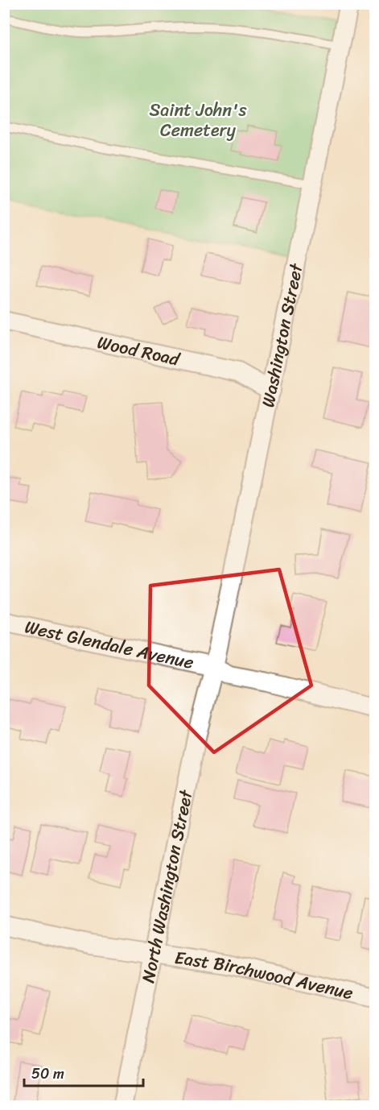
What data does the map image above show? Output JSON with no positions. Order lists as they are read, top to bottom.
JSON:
{
  "streets": {
    "street": [
      "Washington Street",
      "Wood Road",
      "West Glendale Avenue",
      "North Washington Street",
      "East Birchwood Avenue"
    ]
  },
  "crossings": [
    ["Washington Street", "Wood Road"],
    ["Washington Street", "West Glendale Avenue"],
    ["Washington Street", "North Washington Street"],
    ["West Glendale Avenue", "North Washington Street"],
    ["North Washington Street", "East Birchwood Avenue"]
  ],
  "parks": ["Saint John's Cemetery"],
  "scale_bar": "50 m"
}
